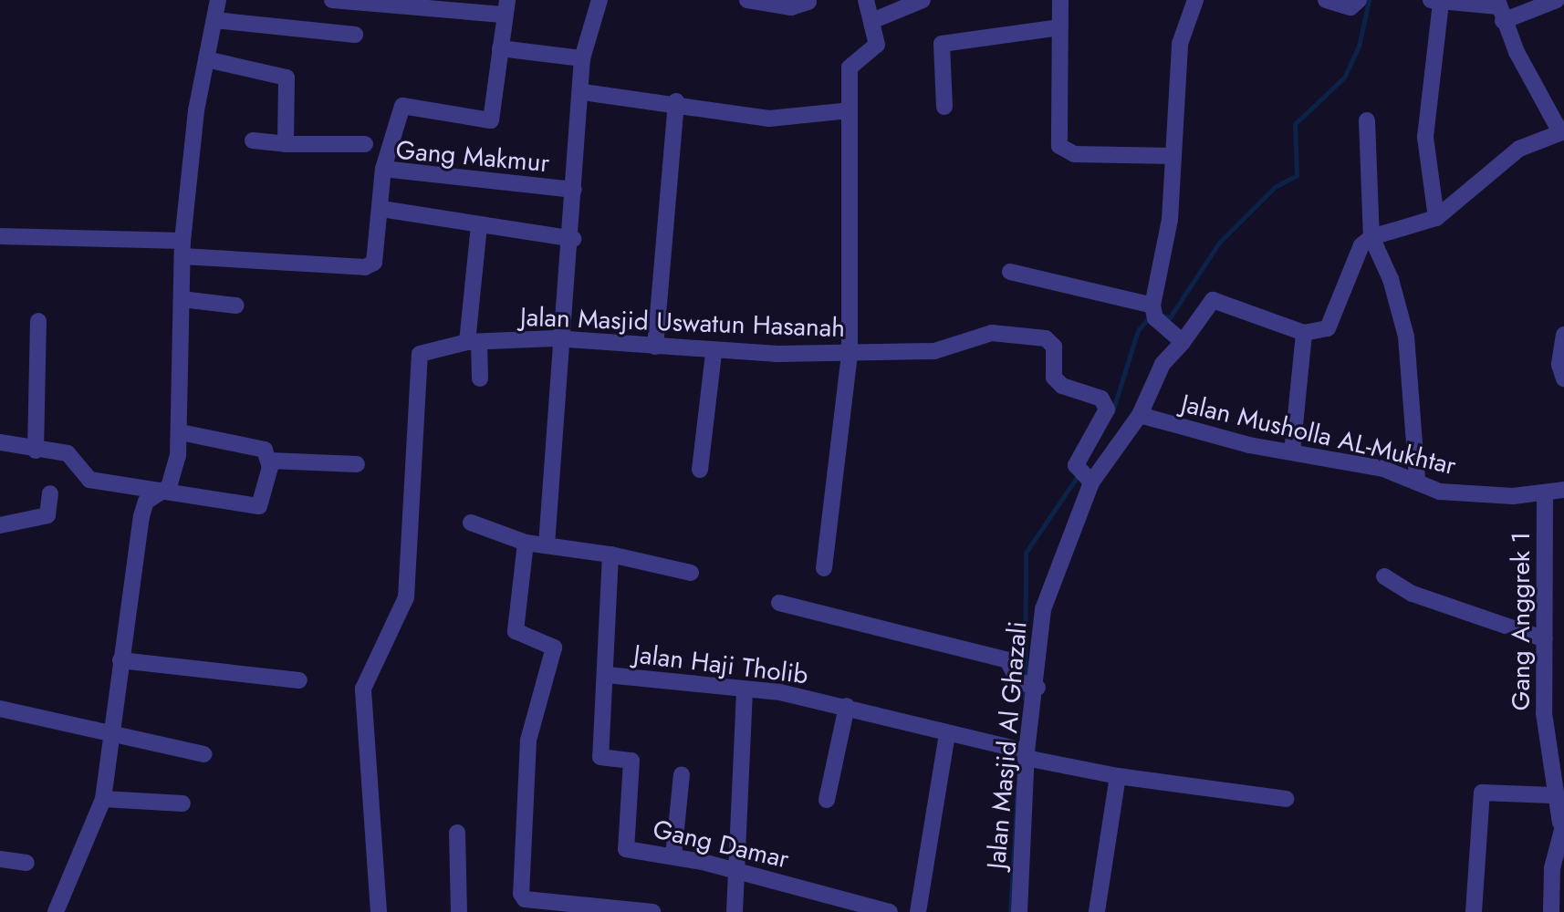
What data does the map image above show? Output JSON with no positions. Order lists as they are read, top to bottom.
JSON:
{
  "streets": {
    "street": [
      "Gang Makmur",
      "Jalan Masjid Uswatun Hasanah",
      "Jalan Musholla AL-Mukhtar",
      "Gang Anggrek 1",
      "Jalan Haji Tholib",
      "Jalan Masjid Al Ghazali",
      "Gang Damar"
    ]
  },
  "crossings": [
    ["Jalan Masjid Uswatun Hasanah", "Jalan Masjid Al Ghazali"],
    ["Jalan Musholla AL-Mukhtar", "Gang Anggrek 1"],
    ["Jalan Musholla AL-Mukhtar", "Jalan Masjid Al Ghazali"],
    ["Jalan Haji Tholib", "Jalan Masjid Al Ghazali"],
    ["Jalan Haji Tholib", "Gang Damar"]
  ]
}
